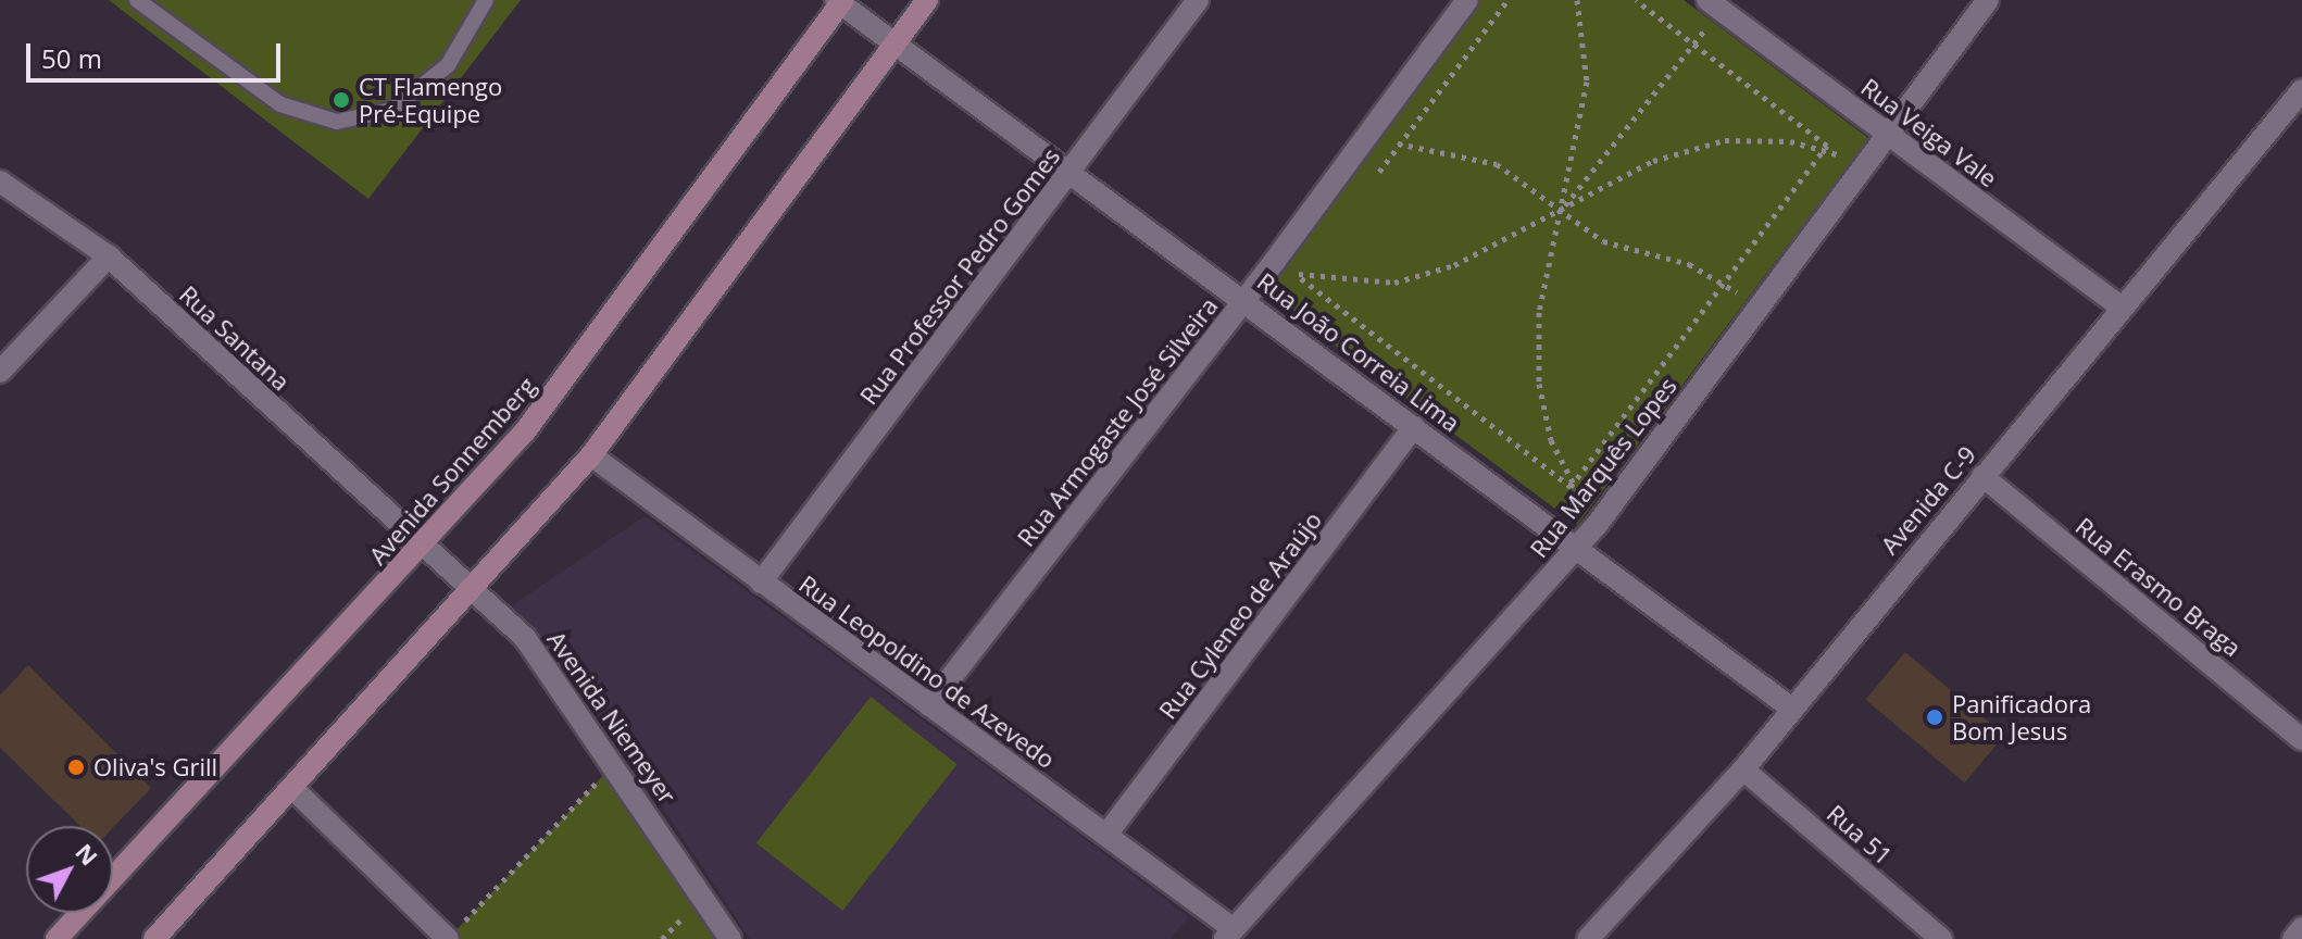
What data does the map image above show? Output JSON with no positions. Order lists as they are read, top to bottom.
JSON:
{
  "streets": {
    "street": [
      "Rua Veiga Vale",
      "Rua Professor Pedro Gomes",
      "Rua Santana",
      "Rua João Correia Lima",
      "Rua Armogaste José Silveira",
      "Rua Marquês Lopes",
      "Avenida Sonnemberg",
      "Avenida C-9",
      "Rua Erasmo Braga",
      "Rua Cyleneo de Araújo",
      "Rua Leopoldino de Azevedo",
      "Avenida Niemeyer",
      "Rua 51"
    ]
  },
  "crossings": [
    ["Rua Veiga Vale", "Rua Marquês Lopes"],
    ["Rua Veiga Vale", "Avenida C-9"],
    ["Rua Professor Pedro Gomes", "Rua João Correia Lima"],
    ["Rua Professor Pedro Gomes", "Rua Leopoldino de Azevedo"],
    ["Rua Santana", "Avenida Sonnemberg"],
    ["Rua Santana", "Avenida Niemeyer"],
    ["Rua João Correia Lima", "Rua Armogaste José Silveira"],
    ["Rua João Correia Lima", "Rua Marquês Lopes"],
    ["Rua João Correia Lima", "Avenida Sonnemberg"],
    ["Rua João Correia Lima", "Avenida C-9"],
    ["Rua João Correia Lima", "Rua Cyleneo de Araújo"],
    ["Rua Armogaste José Silveira", "Rua Leopoldino de Azevedo"],
    ["Rua Marquês Lopes", "Rua Leopoldino de Azevedo"],
    ["Avenida Sonnemberg", "Avenida Niemeyer"],
    ["Avenida C-9", "Rua Erasmo Braga"],
    ["Avenida C-9", "Rua 51"],
    ["Rua Cyleneo de Araújo", "Rua Leopoldino de Azevedo"]
  ],
  "places": ["CT Flamengo Pré-Equipe", "Panificadora Bom Jesus", "Oliva's Grill"],
  "scale_bar": "50 m",
  "north": "top right"
}
